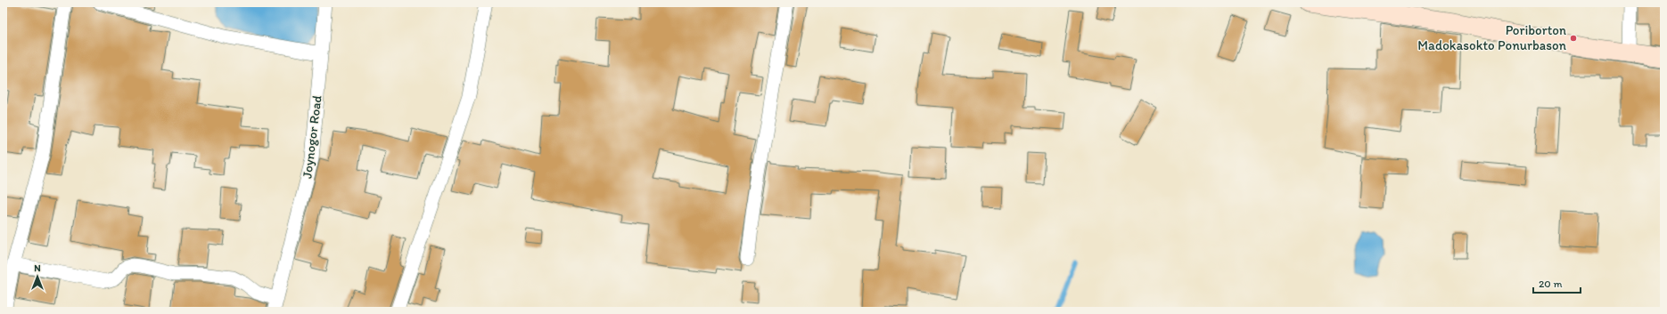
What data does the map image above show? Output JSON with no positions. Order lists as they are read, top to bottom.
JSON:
{
  "streets": {
    "street": ["Joynogor Road"]
  },
  "places": ["Poriborton Madokasokto Ponurbason"],
  "scale_bar": "20 m",
  "north": "top"
}
